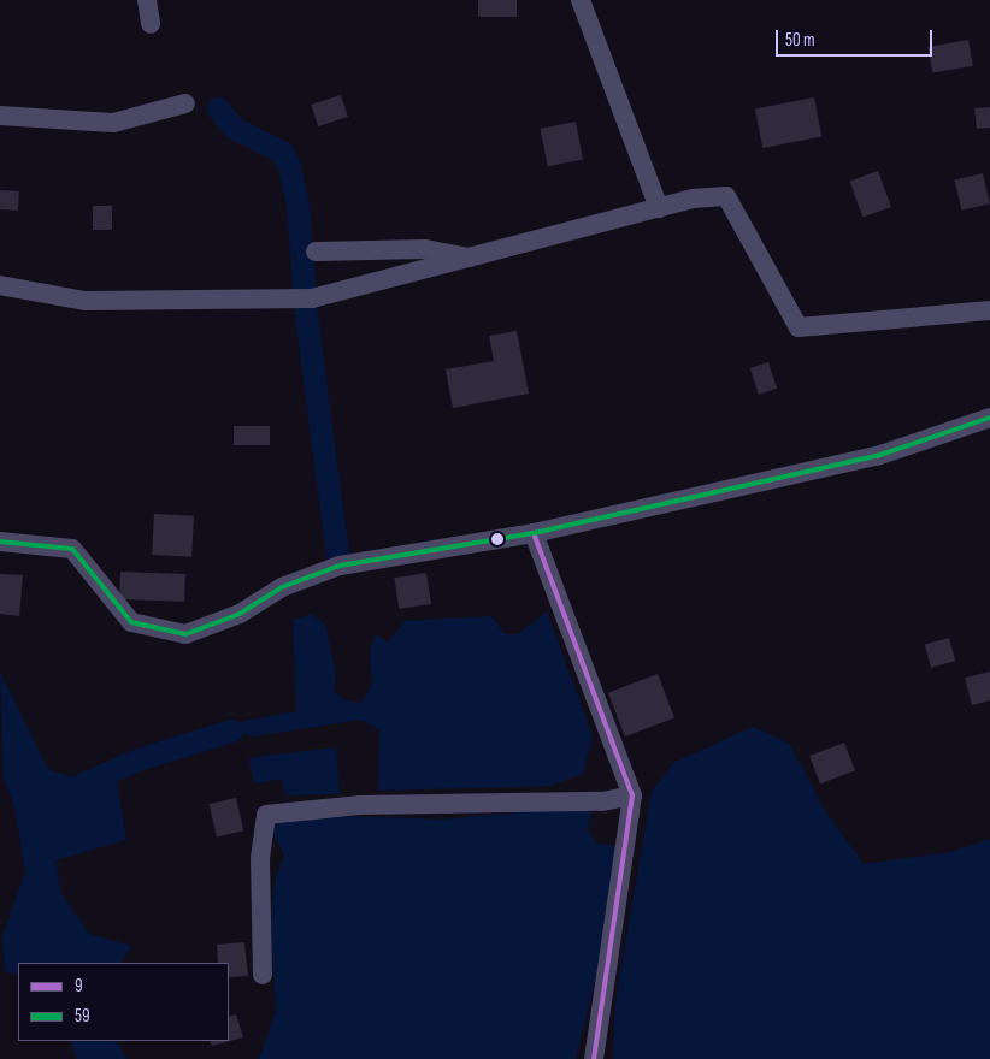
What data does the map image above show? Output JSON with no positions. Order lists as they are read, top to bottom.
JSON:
{
  "lines": ["transit line 59", "transit line 9"],
  "legend": ["9", "59"],
  "scale_bar": "50 m"
}
